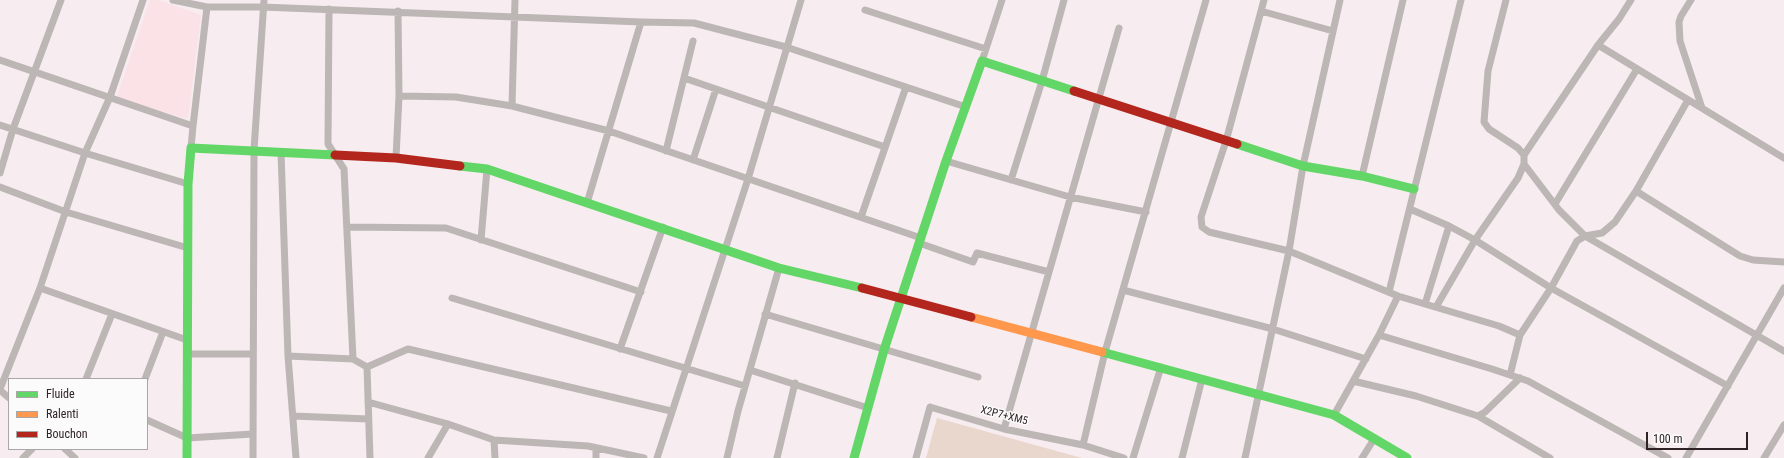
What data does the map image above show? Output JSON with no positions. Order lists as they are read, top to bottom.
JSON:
{
  "streets": {
    "street": ["X2P7+XM5"]
  },
  "legend": ["Fluide", "Ralenti", "Bouchon"],
  "scale_bar": "100 m"
}
